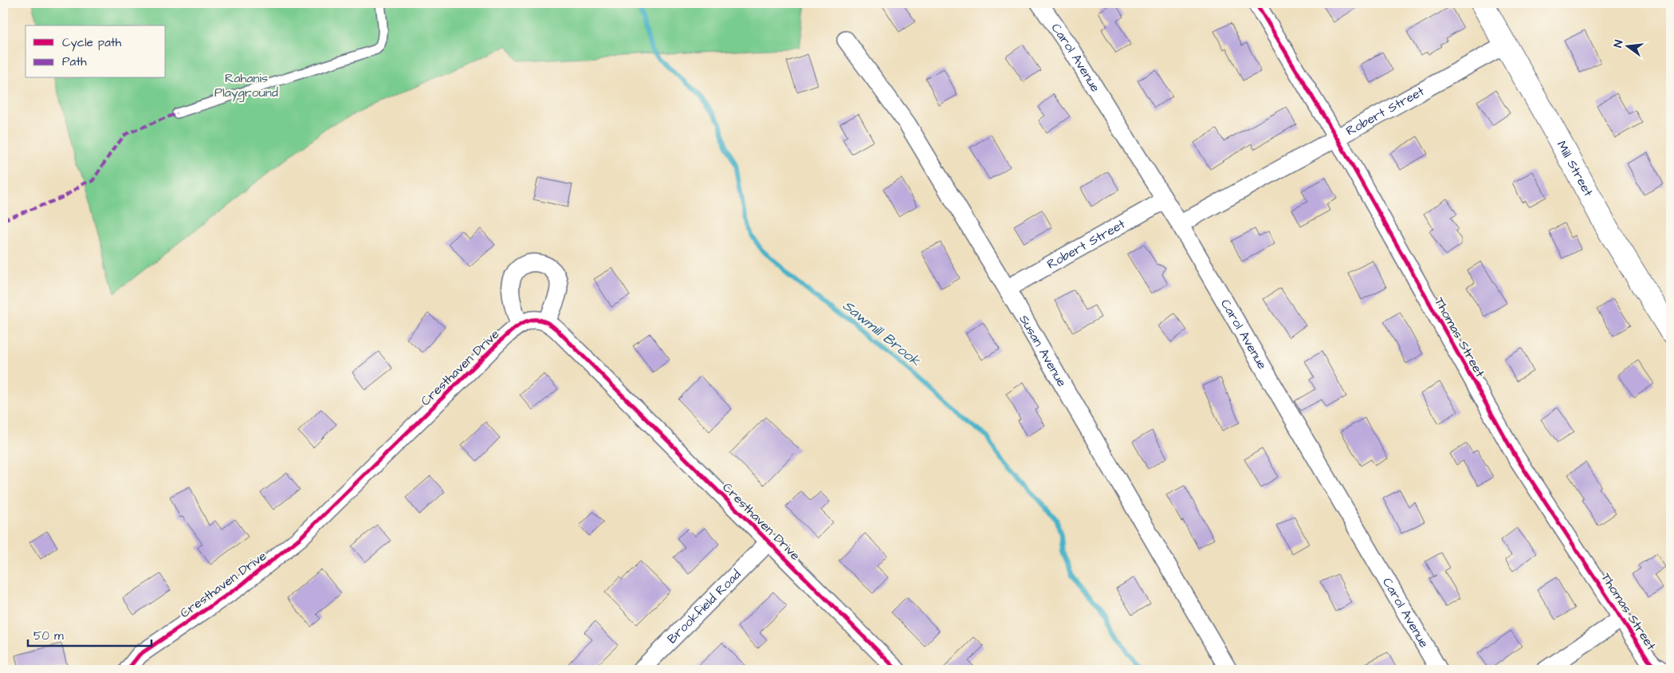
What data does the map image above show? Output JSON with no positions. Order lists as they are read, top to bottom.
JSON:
{
  "streets": {
    "street": [
      "Carol Avenue",
      "Robert Street",
      "Mill Street",
      "Thomas Street",
      "Susan Avenue",
      "Cresthaven Drive",
      "Brookfield Road"
    ]
  },
  "crossings": [
    ["Carol Avenue", "Robert Street"],
    ["Robert Street", "Mill Street"],
    ["Robert Street", "Thomas Street"],
    ["Robert Street", "Susan Avenue"],
    ["Cresthaven Drive", "Brookfield Road"]
  ],
  "water": ["Sawmill Brook"],
  "parks": ["Rahanis Playground"],
  "legend": ["Cycle path", "Path"],
  "scale_bar": "50 m",
  "north": "left"
}
